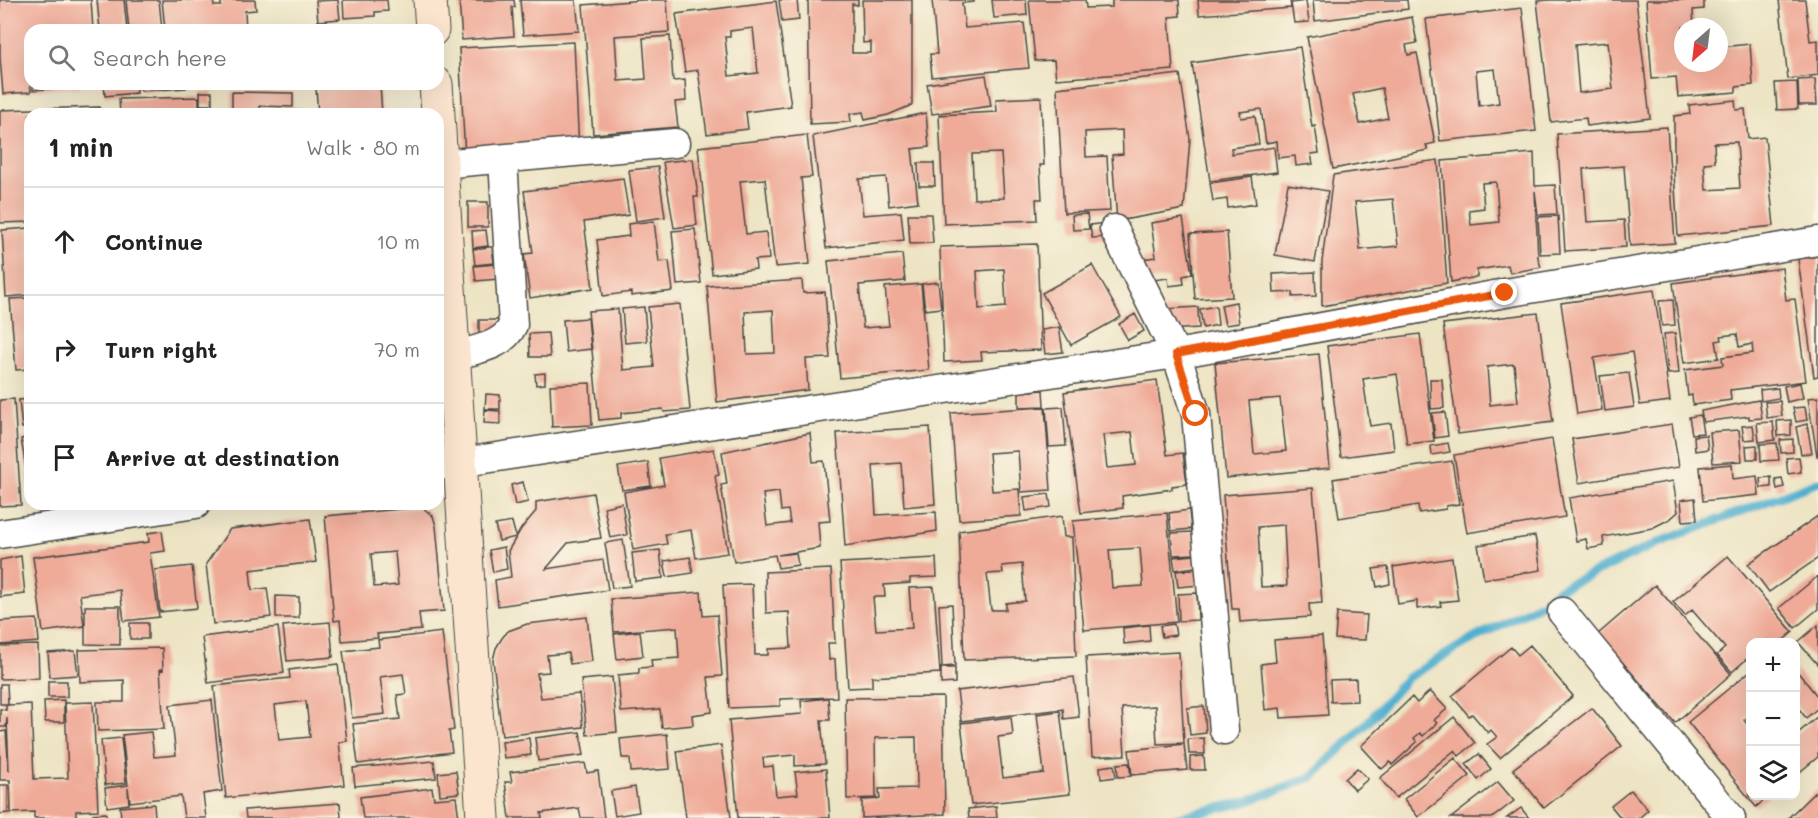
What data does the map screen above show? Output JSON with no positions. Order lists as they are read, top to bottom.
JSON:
{
  "north": "bottom left",
  "page": {
    "search": "Search here",
    "heading": ["1 min", "Walk · 80 m"],
    "list": [
      ["Continue", "10 m"],
      ["Turn right", "70 m"],
      "Arrive at destination"
    ],
    "map_buttons": ["+", "−"]
  }
}
